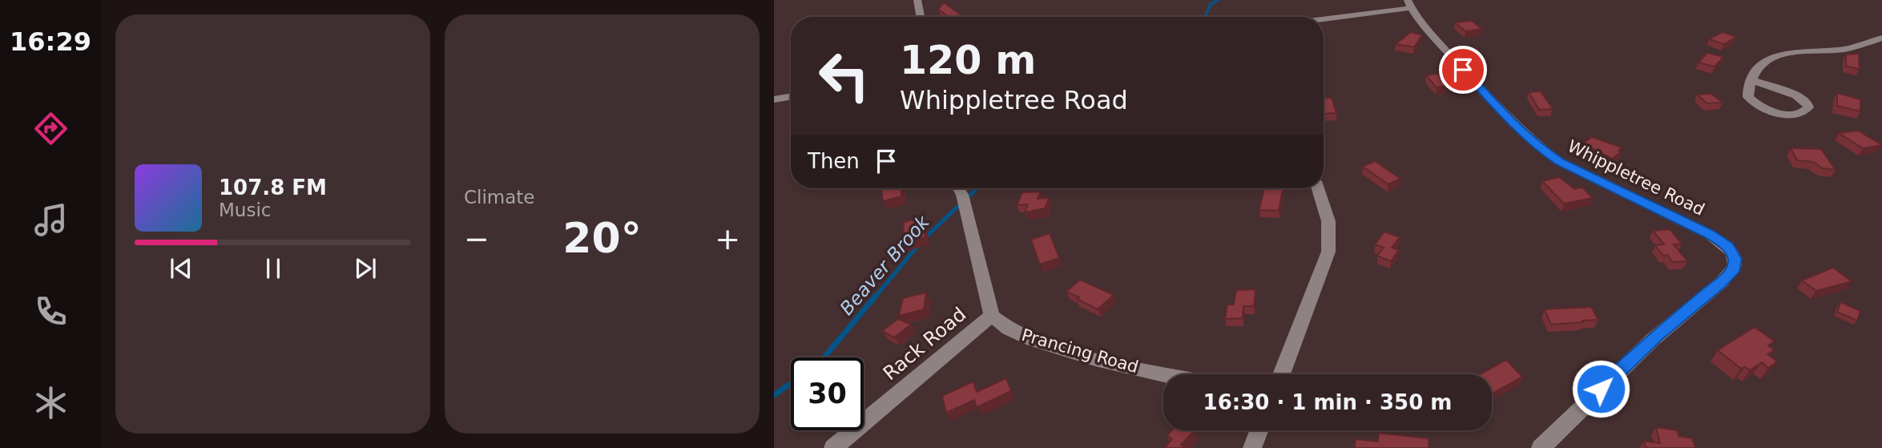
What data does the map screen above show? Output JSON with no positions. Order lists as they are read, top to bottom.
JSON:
{
  "streets": {
    "street": ["Whippletree Road", "Rack Road", "Prancing Road"]
  },
  "crossings": [
    ["Rack Road", "Prancing Road"]
  ],
  "water": ["Beaver Brook"],
  "page": {
    "tabs": "16:29",
    "tile": "Climate",
    "turn": ["120 m", "Whippletree Road"],
    "then": "Then",
    "song": ["107.8 FM", "Music"],
    "heat": ["−", "20°", "+"],
    "limit": "30",
    "trip": "16:30 · 1 min · 350 m"
  }
}
